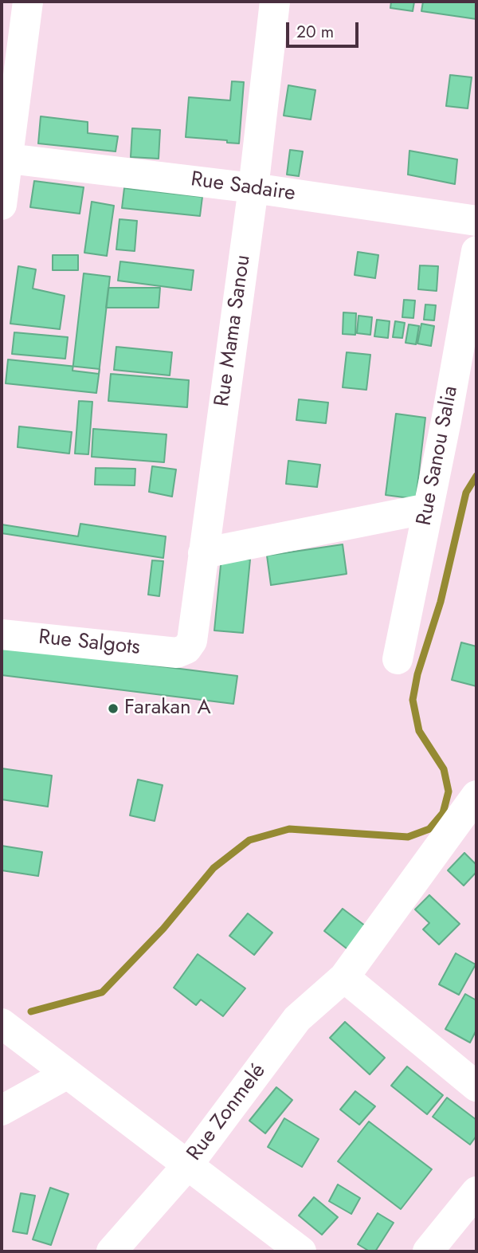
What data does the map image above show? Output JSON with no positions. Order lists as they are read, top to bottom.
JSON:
{
  "streets": {
    "street": [
      "Rue Sadaire",
      "Rue Mama Sanou",
      "Rue Sanou Salia",
      "Rue Salgots",
      "Rue Zonmelé"
    ]
  },
  "crossings": [
    ["Rue Sadaire", "Rue Mama Sanou"],
    ["Rue Mama Sanou", "Rue Salgots"]
  ],
  "places": ["Farakan A"],
  "scale_bar": "20 m"
}
